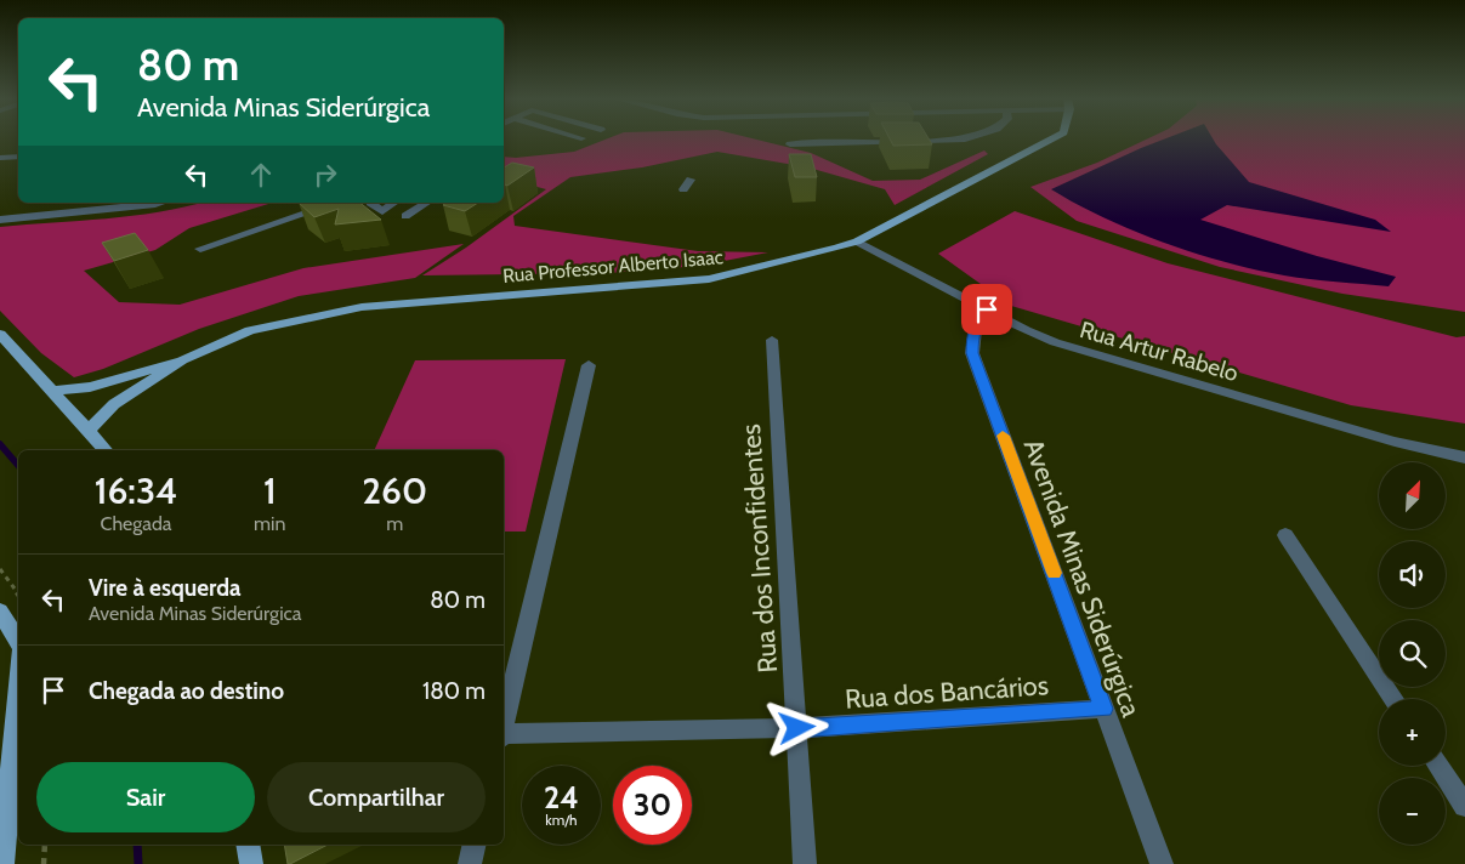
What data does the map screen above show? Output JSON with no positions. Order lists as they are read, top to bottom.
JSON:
{
  "streets": {
    "main road": ["Rua Professor Alberto Isaac"],
    "street": [
      "Rua Artur Rabelo",
      "Rua dos Inconfidentes",
      "Avenida Minas Siderúrgica",
      "Rua dos Bancários"
    ]
  },
  "crossings": [
    ["Rua Professor Alberto Isaac", "Rua Artur Rabelo"],
    ["Rua Artur Rabelo", "Avenida Minas Siderúrgica"],
    ["Rua dos Inconfidentes", "Rua dos Bancários"],
    ["Avenida Minas Siderúrgica", "Rua dos Bancários"]
  ],
  "north": "top right",
  "page": {
    "turn": ["80 m", "Avenida Minas Siderúrgica"],
    "eta": [
      "16:34",
      "Chegada",
      "1",
      "min",
      "260",
      "m"
    ],
    "map_buttons": ["+", "−"],
    "list": [
      {
        "name": "Vire à esquerda",
        "note": "Avenida Minas Siderúrgica",
        "value": "80 m"
      },
      {
        "name": "Chegada ao destino",
        "value": "180 m"
      }
    ],
    "buttons": ["Sair", "Compartilhar"],
    "speed": "24 km/h",
    "limit": "30"
  }
}
